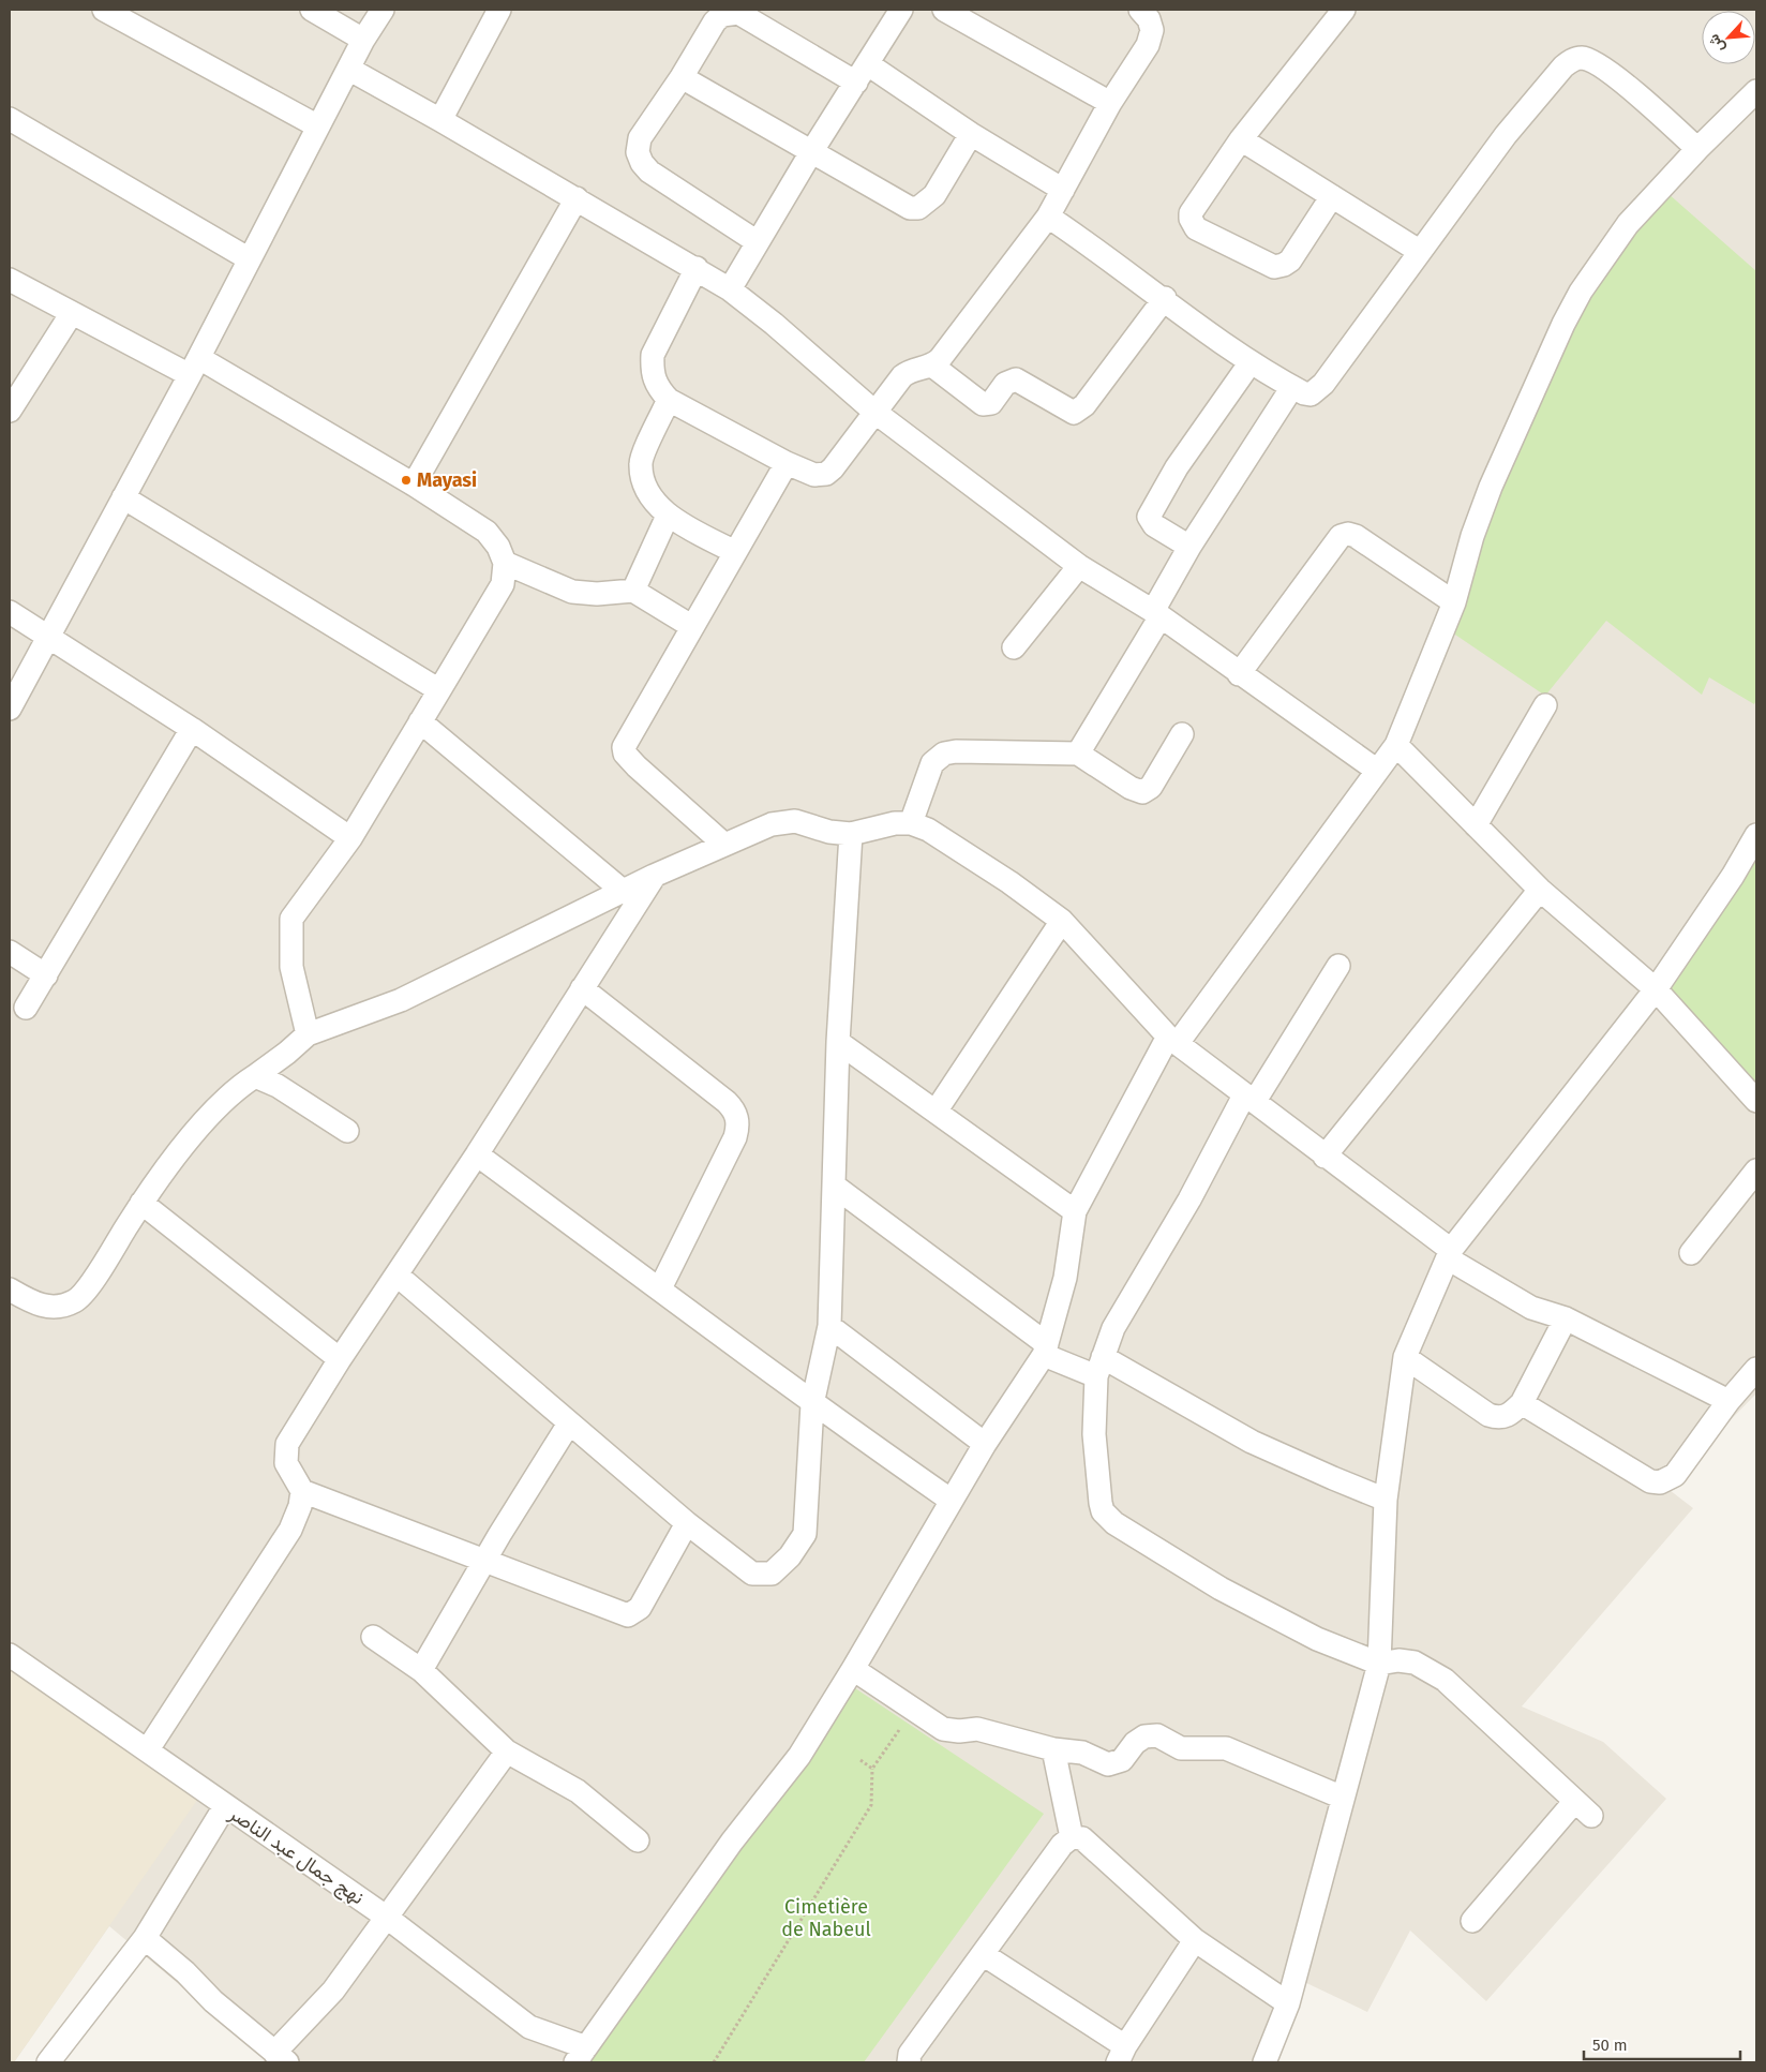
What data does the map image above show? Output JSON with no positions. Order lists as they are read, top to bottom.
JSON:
{
  "streets": {
    "street": ["نهج جمال عبد الناصر"]
  },
  "parks": ["Cimetière de Nabeul"],
  "places": ["Mayasi"],
  "scale_bar": "50 m",
  "north": "bottom left"
}
